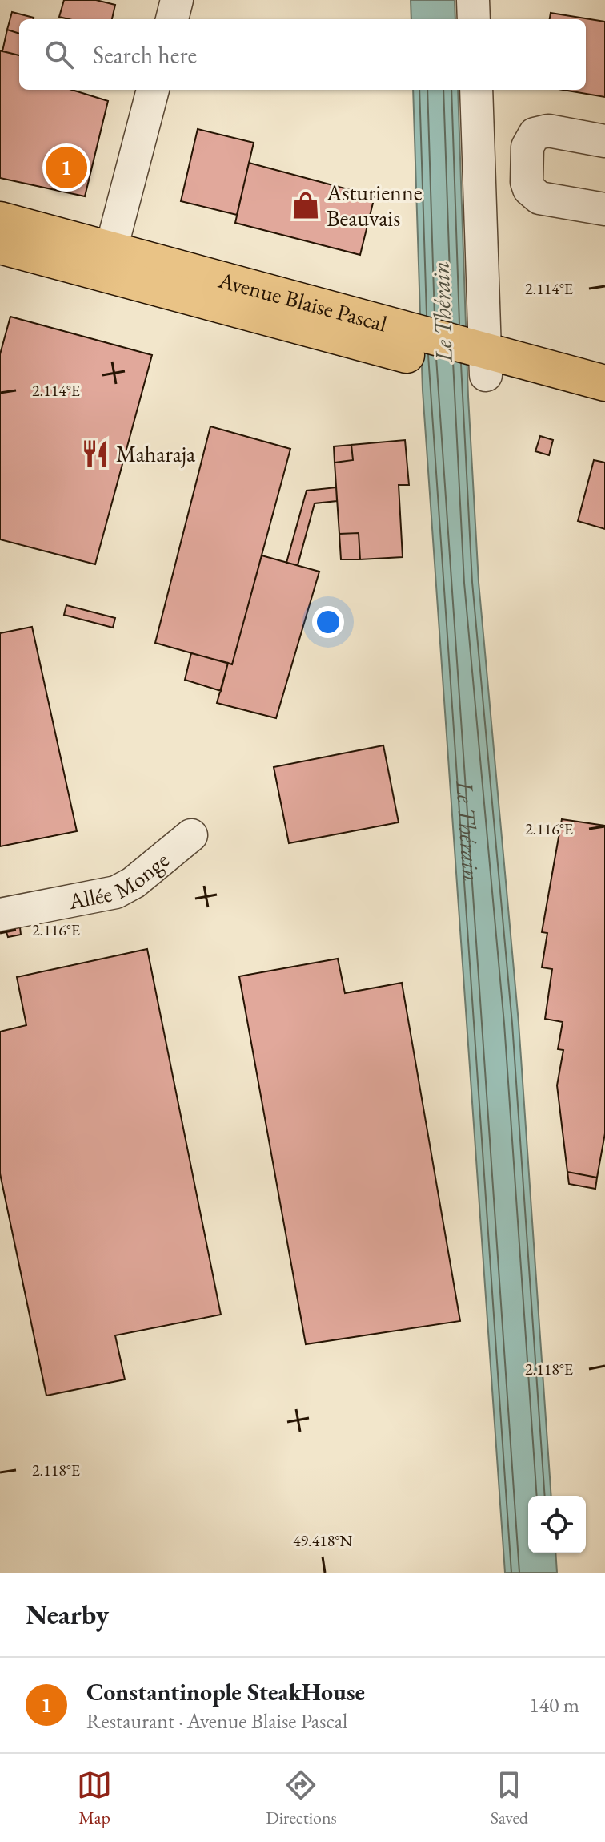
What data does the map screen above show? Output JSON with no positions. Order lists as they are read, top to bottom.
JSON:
{
  "streets": {
    "main road": ["Avenue Blaise Pascal"],
    "street": ["Allée Monge"]
  },
  "water": ["Le Thérain"],
  "places": {
    "shop": ["Asturienne Beauvais"],
    "restaurant": ["Maharaja"]
  },
  "page": {
    "search": "Search here",
    "pins": "1",
    "heading": "Nearby",
    "list": [
      {
        "mark": "1",
        "name": "Constantinople SteakHouse",
        "note": "Restaurant · Avenue Blaise Pascal",
        "value": "140 m"
      }
    ],
    "nav": ["Map", "Directions", "Saved"]
  },
  "coordinates": [
    "2.114°E",
    "2.116°E",
    "2.118°E",
    "49.418°N"
  ]
}
